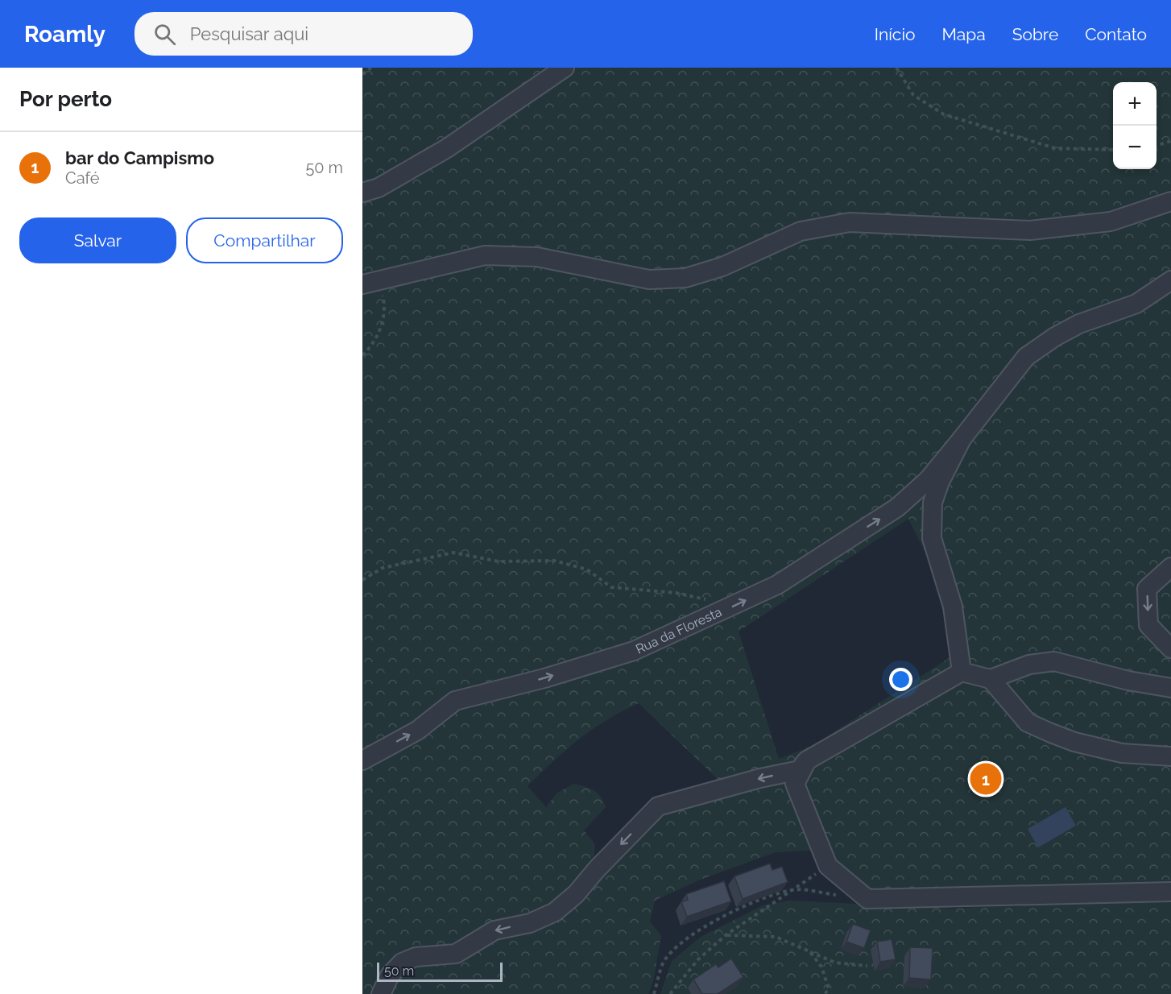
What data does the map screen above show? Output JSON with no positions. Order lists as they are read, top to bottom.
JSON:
{
  "streets": {
    "street": ["Rua da Floresta"]
  },
  "one_way": ["Rua da Floresta"],
  "scale_bar": "50 m",
  "page": {
    "header": "Roamly",
    "search": "Pesquisar aqui",
    "nav": [
      "Início",
      "Mapa",
      "Sobre",
      "Contato"
    ],
    "heading": "Por perto",
    "map_buttons": ["+", "−"],
    "list": [
      {
        "mark": "1",
        "name": "bar do Campismo",
        "note": "Café",
        "value": "50 m"
      }
    ],
    "buttons": ["Salvar", "Compartilhar"],
    "pins": "1",
    "scale": "50 m"
  }
}
